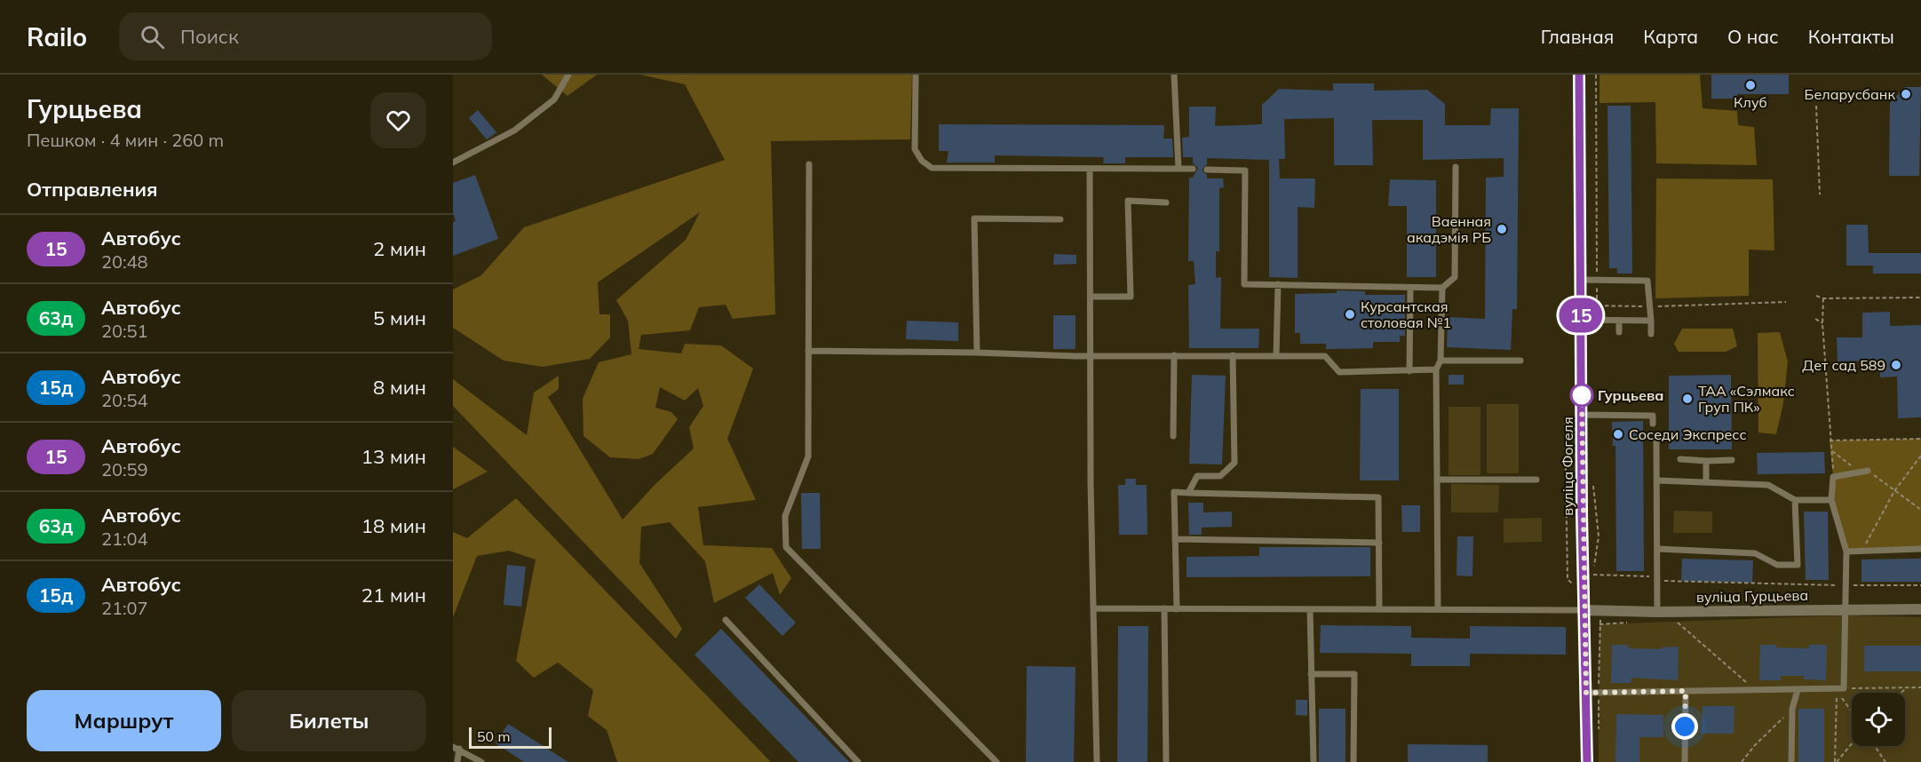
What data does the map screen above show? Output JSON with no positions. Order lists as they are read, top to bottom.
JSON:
{
  "streets": {
    "street": ["вуліца Фогеля", "вуліца Гурцьева"]
  },
  "crossings": [
    ["вуліца Фогеля", "вуліца Гурцьева"]
  ],
  "places": [
    "Клуб",
    "Беларусбанк",
    "Ваенная акадэмія РБ",
    "Курсантская столовая №1",
    "Дет сад 589",
    "Гурцьева",
    "ТАА «Сэлмакс Груп ПК»",
    "Соседи Экспресс"
  ],
  "lines": ["bus line 15"],
  "scale_bar": "50 m",
  "page": {
    "header": "Railo",
    "search": "Поиск",
    "nav": [
      "Главная",
      "Карта",
      "О нас",
      "Контакты"
    ],
    "heading": [
      ["Гурцьева", "Пешком · 4 мин · 260 m"],
      "Отправления"
    ],
    "on_map": "15",
    "list": [
      {
        "mark": "15",
        "name": "Автобус",
        "note": "20:48",
        "value": "2 мин"
      },
      {
        "mark": "63д",
        "name": "Автобус",
        "note": "20:51",
        "value": "5 мин"
      },
      {
        "mark": "15д",
        "name": "Автобус",
        "note": "20:54",
        "value": "8 мин"
      },
      {
        "mark": "15",
        "name": "Автобус",
        "note": "20:59",
        "value": "13 мин"
      },
      {
        "mark": "63д",
        "name": "Автобус",
        "note": "21:04",
        "value": "18 мин"
      },
      {
        "mark": "15д",
        "name": "Автобус",
        "note": "21:07",
        "value": "21 мин"
      }
    ],
    "buttons": ["Маршрут", "Билеты"],
    "scale": "50 m"
  }
}
